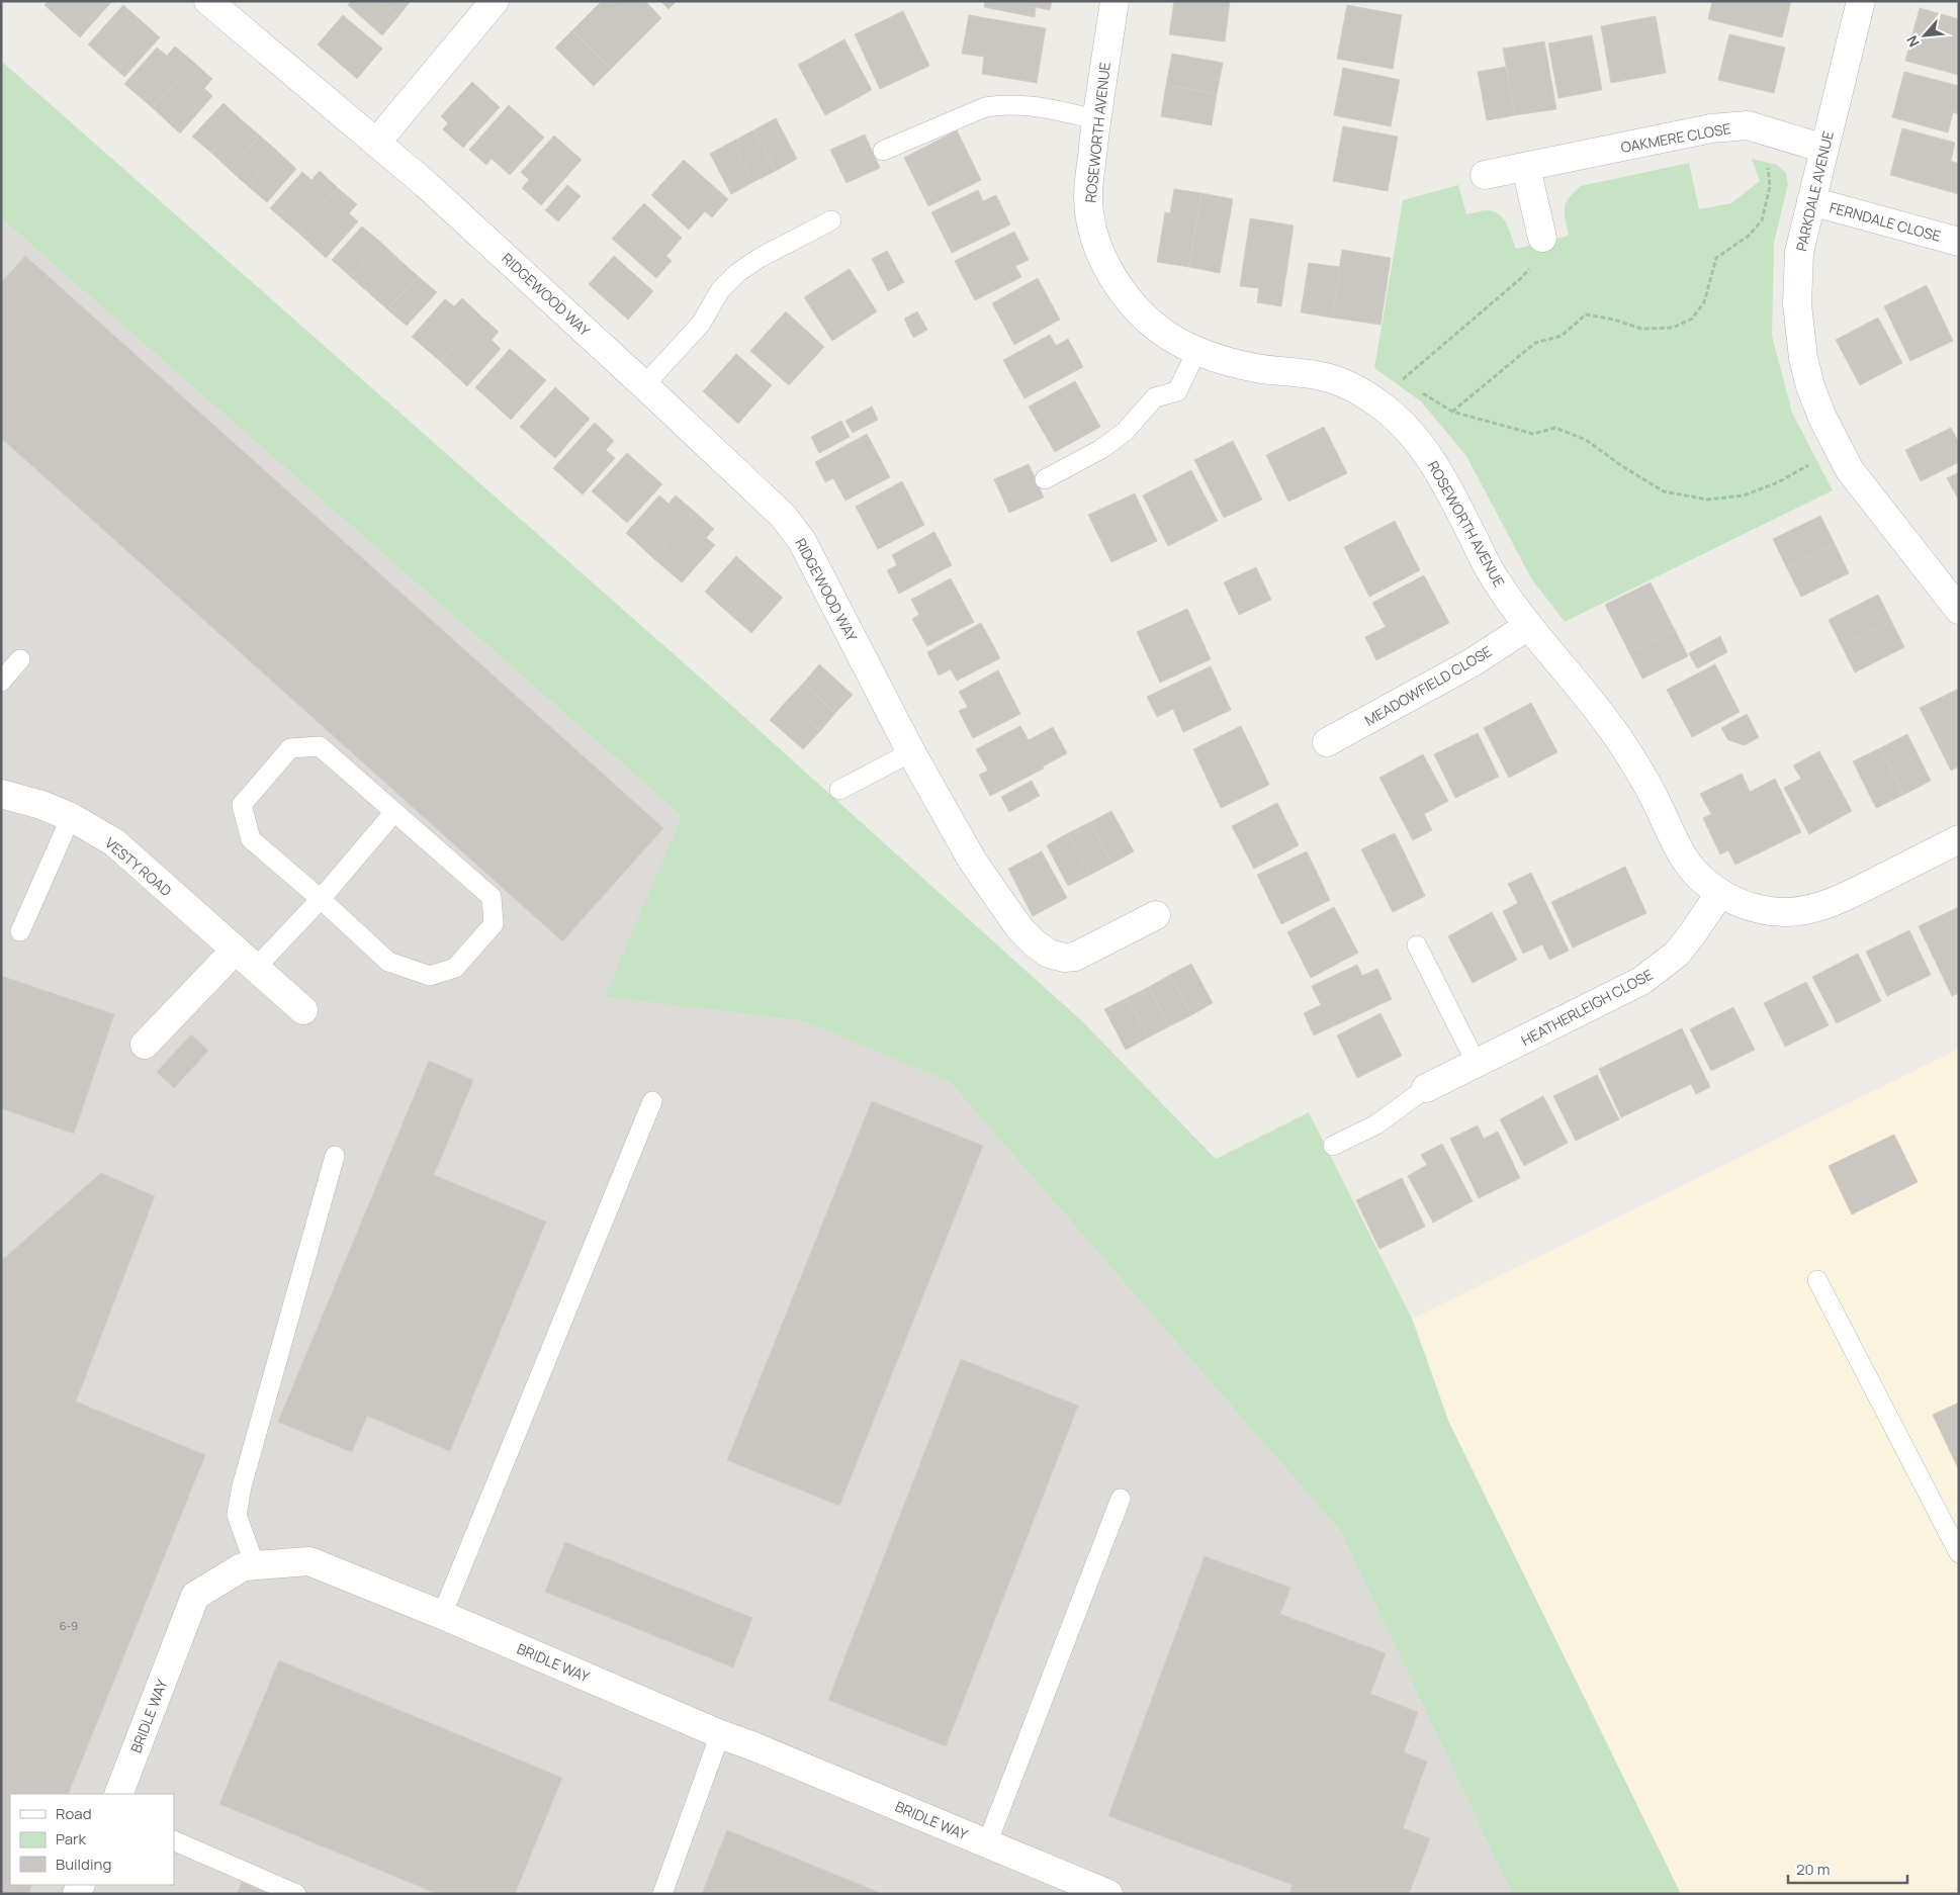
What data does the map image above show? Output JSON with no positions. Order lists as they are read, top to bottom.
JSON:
{
  "streets": {
    "street": [
      "ROSEWORTH AVENUE",
      "OAKMERE CLOSE",
      "PARKDALE AVENUE",
      "FERNDALE CLOSE",
      "RIDGEWOOD WAY",
      "MEADOWFIELD CLOSE",
      "VESTY ROAD",
      "HEATHERLEIGH CLOSE",
      "BRIDLE WAY"
    ]
  },
  "crossings": [
    ["ROSEWORTH AVENUE", "MEADOWFIELD CLOSE"],
    ["ROSEWORTH AVENUE", "HEATHERLEIGH CLOSE"],
    ["OAKMERE CLOSE", "PARKDALE AVENUE"],
    ["PARKDALE AVENUE", "FERNDALE CLOSE"]
  ],
  "house_numbers": ["6-9"],
  "legend": ["Road", "Park", "Building"],
  "scale_bar": "20 m",
  "north": "bottom left"
}
